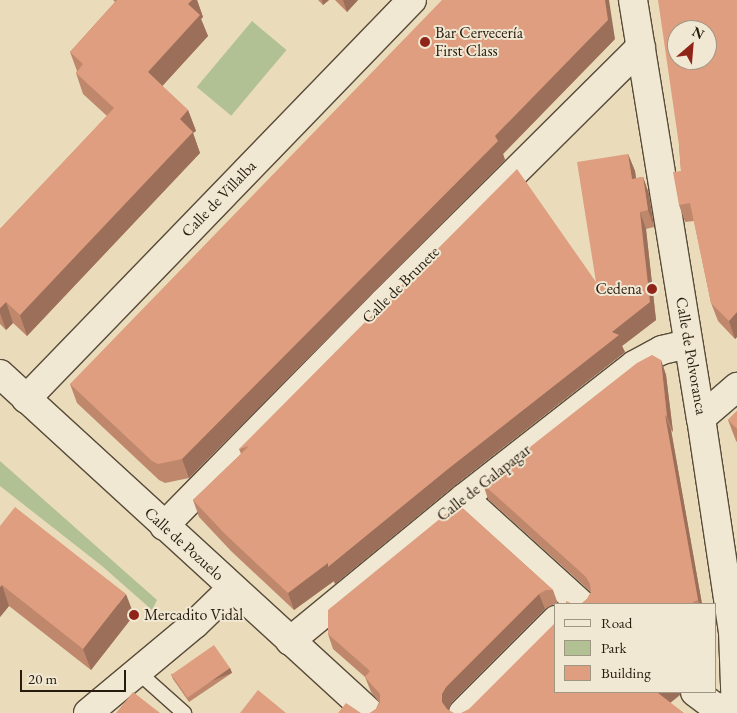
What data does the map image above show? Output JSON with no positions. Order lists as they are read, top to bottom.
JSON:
{
  "streets": {
    "street": [
      "Calle de Villalba",
      "Calle de Brunete",
      "Calle de Polvoranca",
      "Calle de Galapagar",
      "Calle de Pozuelo"
    ]
  },
  "crossings": [
    ["Calle de Villalba", "Calle de Pozuelo"],
    ["Calle de Brunete", "Calle de Polvoranca"],
    ["Calle de Brunete", "Calle de Pozuelo"],
    ["Calle de Polvoranca", "Calle de Galapagar"],
    ["Calle de Galapagar", "Calle de Pozuelo"]
  ],
  "places": ["Bar Cervecería First Class", "Cedena", "Mercadito Vidal"],
  "legend": ["Road", "Park", "Building"],
  "scale_bar": "20 m",
  "north": "top right"
}
